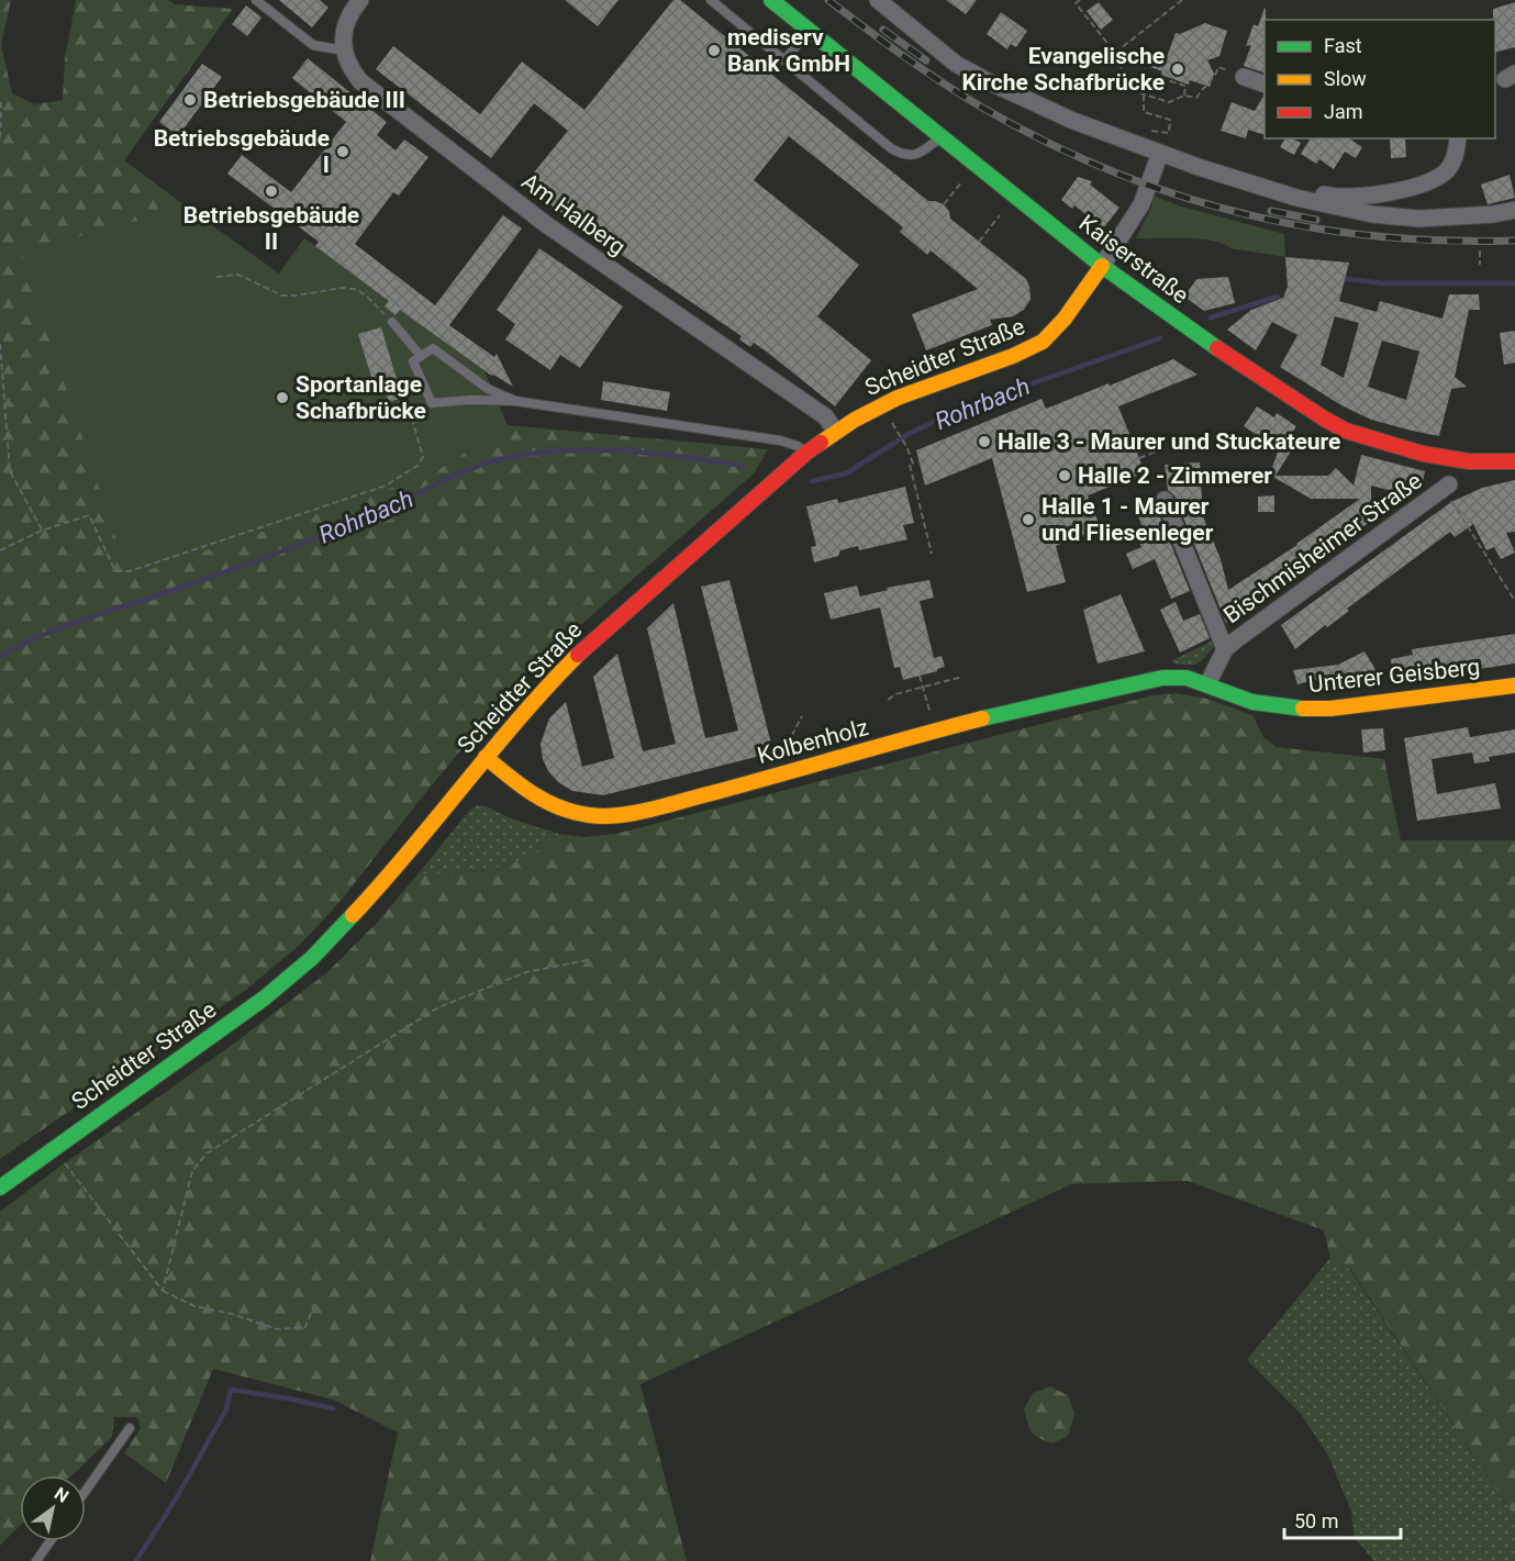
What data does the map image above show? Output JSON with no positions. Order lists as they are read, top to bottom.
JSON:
{
  "streets": {
    "main road": [
      "Kaiserstraße",
      "Scheidter Straße",
      "Unterer Geisberg",
      "Kolbenholz"
    ],
    "street": ["Am Halberg", "Bischmisheimer Straße"]
  },
  "crossings": [
    ["Am Halberg", "Scheidter Straße"],
    ["Kaiserstraße", "Scheidter Straße"],
    ["Scheidter Straße", "Kolbenholz"],
    ["Bischmisheimer Straße", "Unterer Geisberg"],
    ["Unterer Geisberg", "Kolbenholz"]
  ],
  "water": ["Rohrbach"],
  "places": [
    "mediserv Bank GmbH",
    "Evangelische Kirche Schafbrücke",
    "Betriebsgebäude III",
    "Betriebsgebäude I",
    "Betriebsgebäude II",
    "Sportanlage Schafbrücke",
    "Halle 3 - Maurer und Stuckateure",
    "Halle 2 - Zimmerer",
    "Halle 1 - Maurer und Fliesenleger"
  ],
  "legend": ["Fast", "Slow", "Jam"],
  "scale_bar": "50 m",
  "north": "top right"
}
